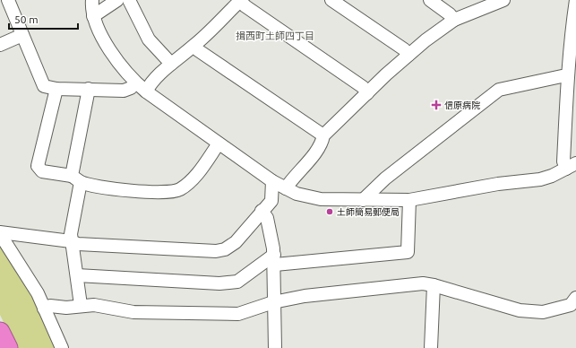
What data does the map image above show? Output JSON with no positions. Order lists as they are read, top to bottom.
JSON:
{
  "districts": ["揖西町土師四丁目"],
  "places": {
    "health": ["信原病院"],
    "other": ["土師簡易郵便局"]
  },
  "scale_bar": "50 m"
}
